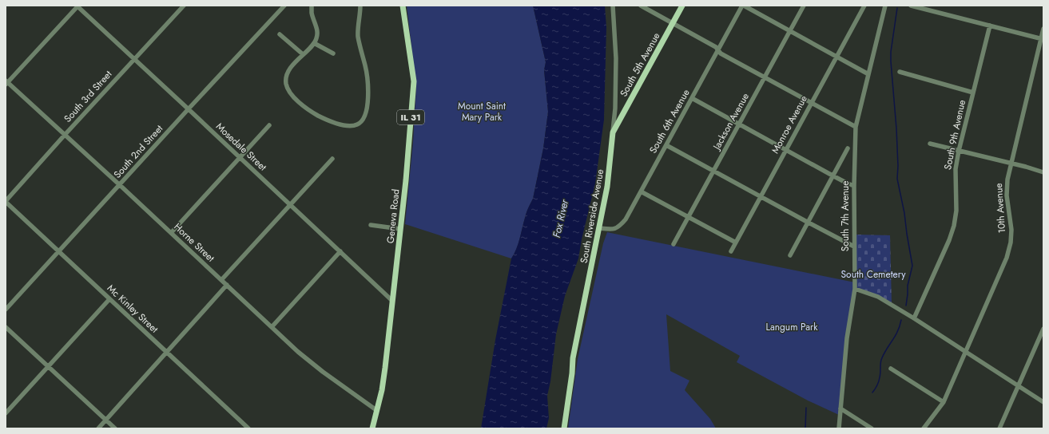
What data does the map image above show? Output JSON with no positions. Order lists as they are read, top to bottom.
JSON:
{
  "streets": {
    "main road": [
      "South 5th Avenue",
      "IL 31",
      "Geneva Road",
      "South Riverside Avenue"
    ],
    "street": [
      "South 3rd Street",
      "South 6th Avenue",
      "Jackson Avenue",
      "Monroe Avenue",
      "South 9th Avenue",
      "Mosedale Street",
      "South 2nd Street",
      "10th Avenue",
      "South 7th Avenue",
      "Horne Street",
      "Mc Kinley Street"
    ]
  },
  "crossings": [
    ["South 5th Avenue", "South Riverside Avenue"],
    ["South 3rd Street", "Mosedale Street"],
    ["South 3rd Street", "Horne Street"],
    ["South 3rd Street", "Mc Kinley Street"],
    ["South 6th Avenue", "South Riverside Avenue"],
    ["Mosedale Street", "South 2nd Street"],
    ["Mosedale Street", "Geneva Road"],
    ["South 2nd Street", "Horne Street"],
    ["South 2nd Street", "Mc Kinley Street"],
    ["Geneva Road", "Horne Street"]
  ],
  "water": ["Fox River"],
  "parks": ["Mount Saint Mary Park", "South Cemetery", "Langum Park"]
}
